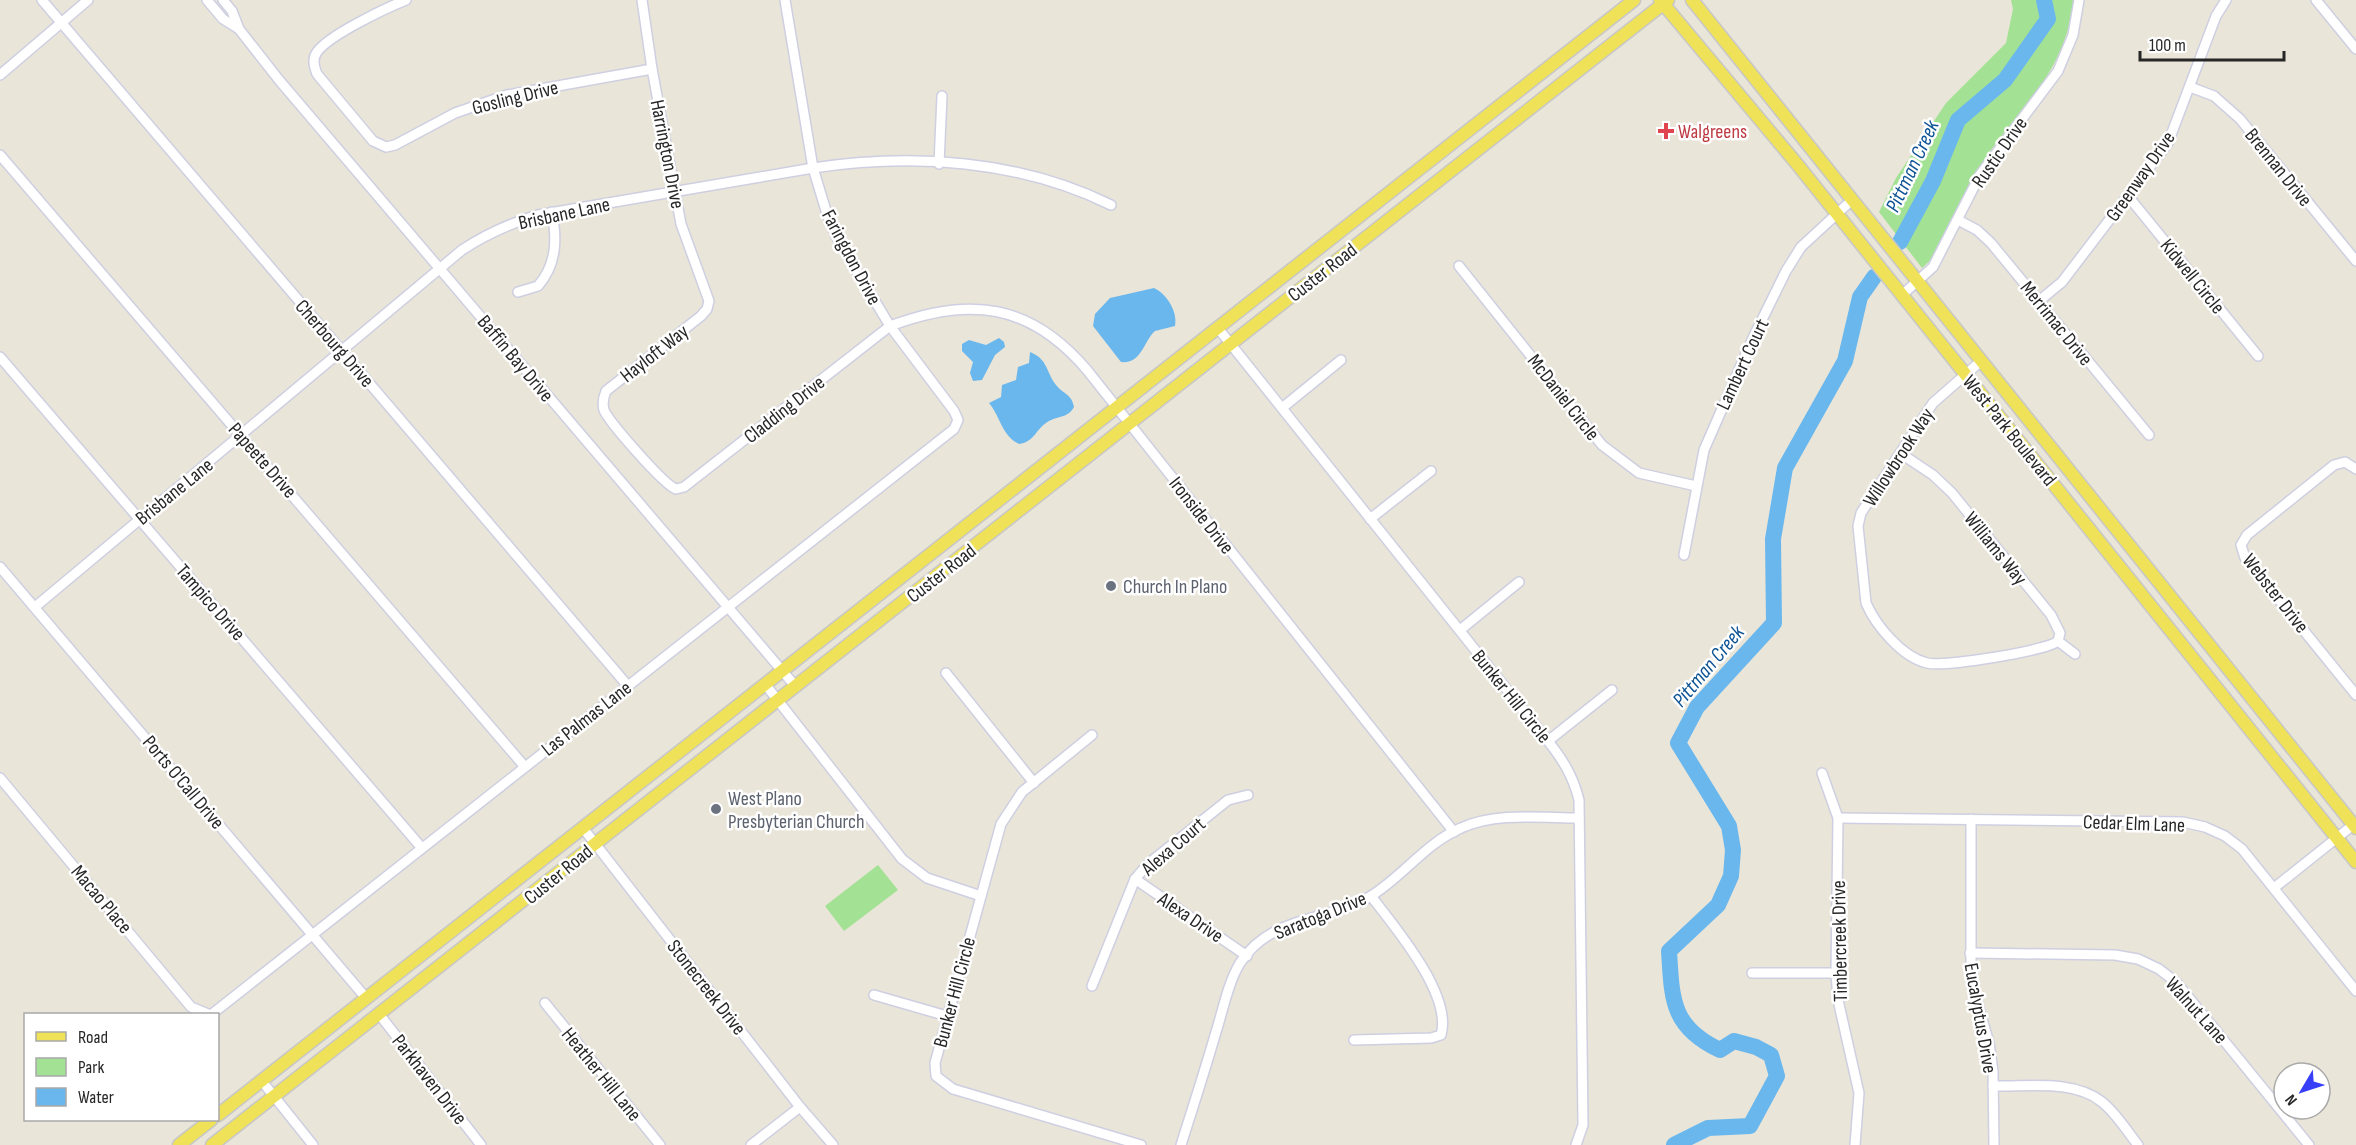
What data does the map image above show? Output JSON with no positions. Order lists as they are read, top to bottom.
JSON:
{
  "streets": {
    "main road": ["Custer Road", "West Park Boulevard"],
    "street": [
      "Gosling Drive",
      "Rustic Drive",
      "Harrington Drive",
      "Brennan Drive",
      "Greenway Drive",
      "Brisbane Lane",
      "Faringdon Drive",
      "Kidwell Circle",
      "Merrimac Drive",
      "Cherbourg Drive",
      "Hayloft Way",
      "Baffin Bay Drive",
      "Lambert Court",
      "McDaniel Circle",
      "Cladding Drive",
      "Willowbrook Way",
      "Papeete Drive",
      "Ironside Drive",
      "Williams Way",
      "Webster Drive",
      "Tampico Drive",
      "Bunker Hill Circle",
      "Las Palmas Lane",
      "Ports O'Call Drive",
      "Cedar Elm Lane",
      "Alexa Court",
      "Macao Place",
      "Saratoga Drive",
      "Alexa Drive",
      "Timbercreek Drive",
      "Stonecreek Drive",
      "Walnut Lane",
      "Eucalyptus Drive",
      "Heather Hill Lane",
      "Parkhaven Drive"
    ]
  },
  "crossings": [
    ["Gosling Drive", "Harrington Drive"],
    ["Rustic Drive", "Merrimac Drive"],
    ["Rustic Drive", "West Park Boulevard"],
    ["Harrington Drive", "Brisbane Lane"],
    ["Harrington Drive", "Hayloft Way"],
    ["Brennan Drive", "Greenway Drive"],
    ["Greenway Drive", "Kidwell Circle"],
    ["Greenway Drive", "Merrimac Drive"],
    ["Brisbane Lane", "Faringdon Drive"],
    ["Brisbane Lane", "Cherbourg Drive"],
    ["Brisbane Lane", "Baffin Bay Drive"],
    ["Brisbane Lane", "Papeete Drive"],
    ["Brisbane Lane", "Tampico Drive"],
    ["Brisbane Lane", "Ports O'Call Drive"],
    ["Faringdon Drive", "Cladding Drive"],
    ["Faringdon Drive", "Ironside Drive"],
    ["Faringdon Drive", "Las Palmas Lane"],
    ["Custer Road", "Baffin Bay Drive"],
    ["Custer Road", "West Park Boulevard"],
    ["Custer Road", "Ironside Drive"],
    ["Custer Road", "Bunker Hill Circle"],
    ["Custer Road", "Ports O'Call Drive"],
    ["Custer Road", "Stonecreek Drive"],
    ["Custer Road", "Parkhaven Drive"],
    ["Cherbourg Drive", "Las Palmas Lane"],
    ["Hayloft Way", "Cladding Drive"],
    ["Baffin Bay Drive", "Las Palmas Lane"],
    ["Lambert Court", "McDaniel Circle"],
    ["Lambert Court", "West Park Boulevard"],
    ["Cladding Drive", "Ironside Drive"],
    ["West Park Boulevard", "Willowbrook Way"],
    ["Willowbrook Way", "Williams Way"],
    ["Papeete Drive", "Las Palmas Lane"],
    ["Ironside Drive", "Saratoga Drive"],
    ["Tampico Drive", "Las Palmas Lane"],
    ["Bunker Hill Circle", "Saratoga Drive"],
    ["Las Palmas Lane", "Ports O'Call Drive"],
    ["Cedar Elm Lane", "Timbercreek Drive"],
    ["Cedar Elm Lane", "Eucalyptus Drive"],
    ["Alexa Court", "Alexa Drive"],
    ["Saratoga Drive", "Alexa Drive"],
    ["Walnut Lane", "Eucalyptus Drive"]
  ],
  "water": ["Pittman Creek"],
  "places": {
    "health": ["Walgreens"],
    "other": ["Church In Plano", "West Plano Presbyterian Church"]
  },
  "legend": ["Road", "Park", "Water"],
  "scale_bar": "100 m",
  "north": "bottom left"
}
